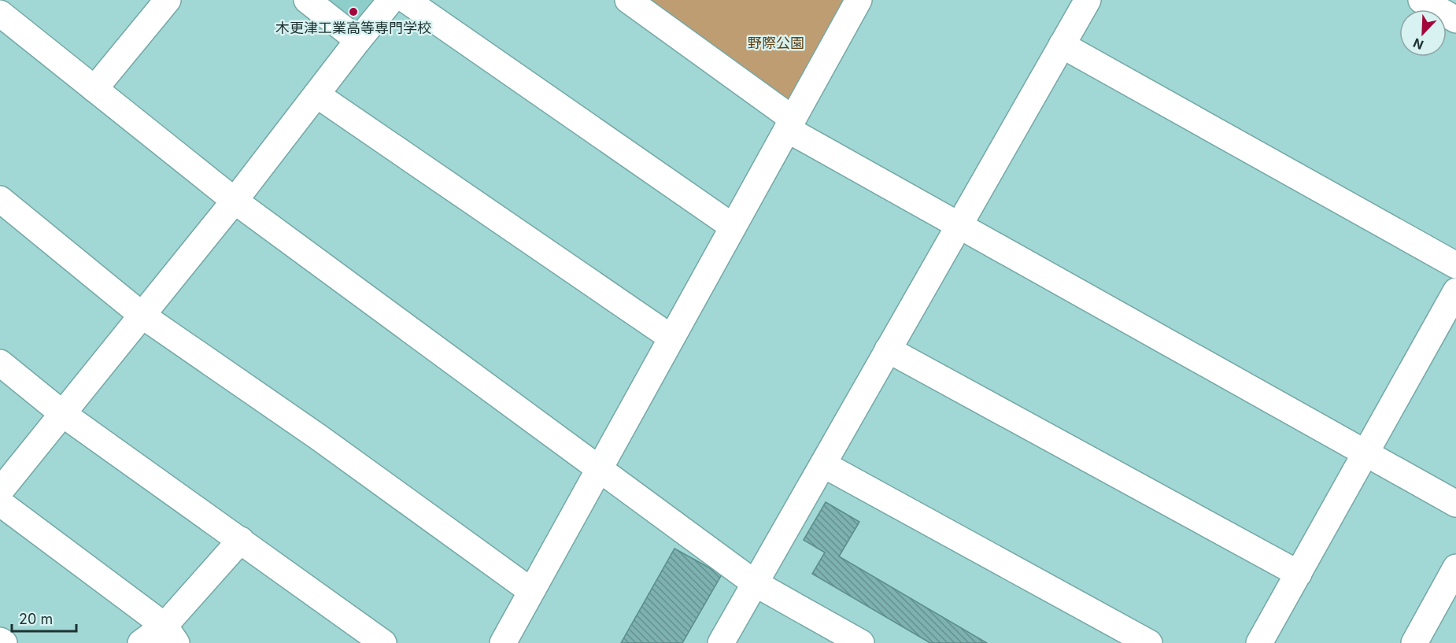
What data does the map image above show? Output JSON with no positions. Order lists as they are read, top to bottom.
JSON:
{
  "parks": ["野際公園"],
  "places": ["木更津工業高等専門学校"],
  "scale_bar": "20 m",
  "north": "bottom left"
}
